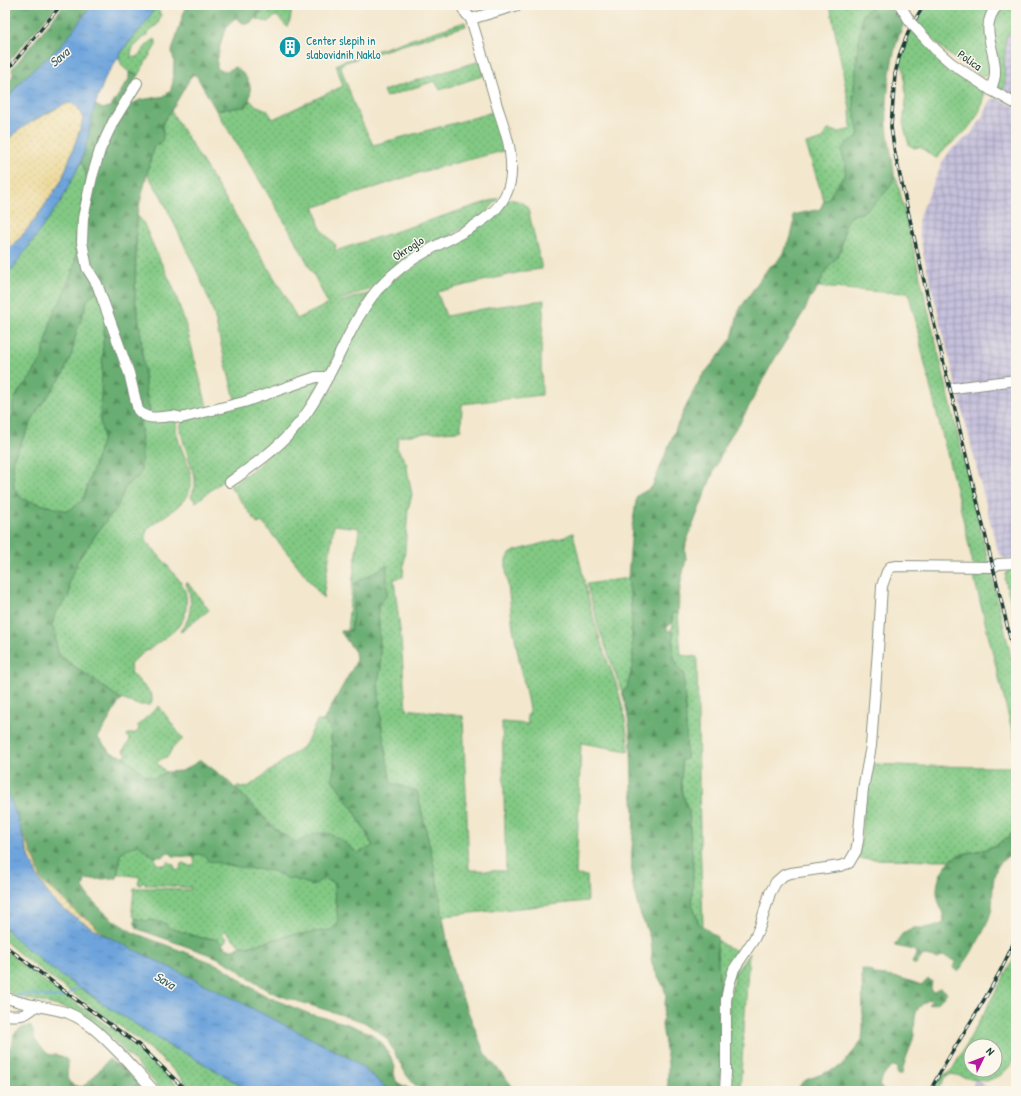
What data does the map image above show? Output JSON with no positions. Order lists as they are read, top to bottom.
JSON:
{
  "streets": {
    "street": ["Polica", "Okroglo"]
  },
  "water": ["Sava"],
  "places": {
    "building": ["Center slepih in slabovidnih Naklo"]
  },
  "north": "top right"
}
